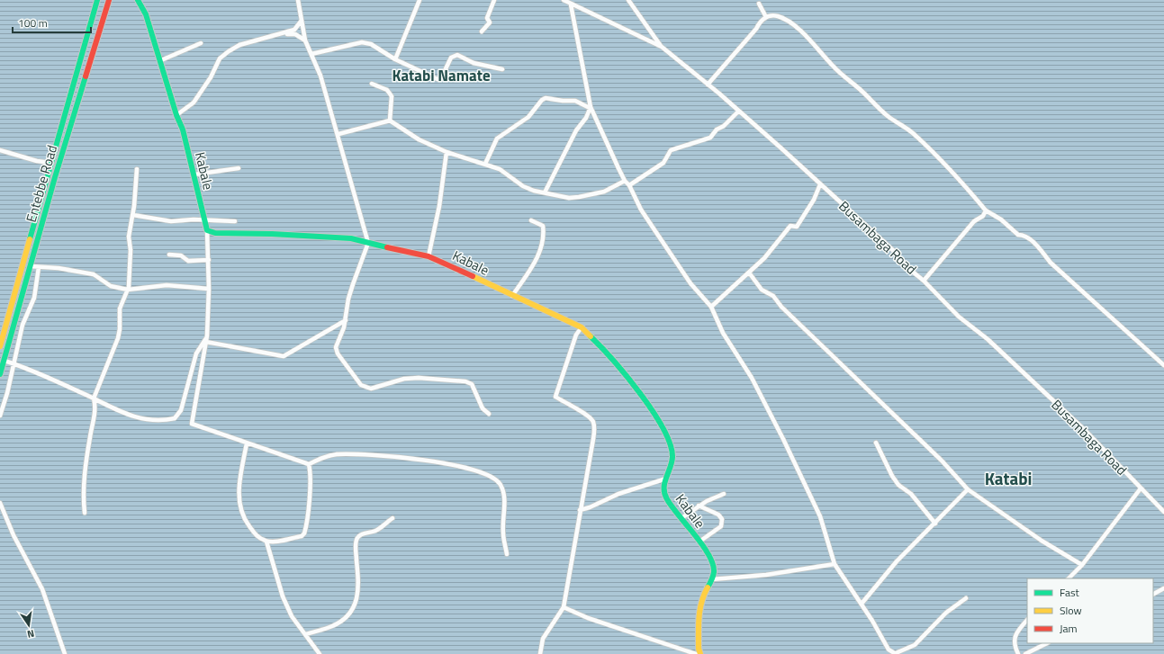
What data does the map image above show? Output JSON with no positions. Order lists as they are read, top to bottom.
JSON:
{
  "streets": {
    "main road": ["Kabale", "Entebbe Road"],
    "street": ["Busambaga Road"]
  },
  "districts": ["Katabi Namate", "Katabi"],
  "legend": ["Fast", "Slow", "Jam"],
  "scale_bar": "100 m",
  "north": "bottom"
}
